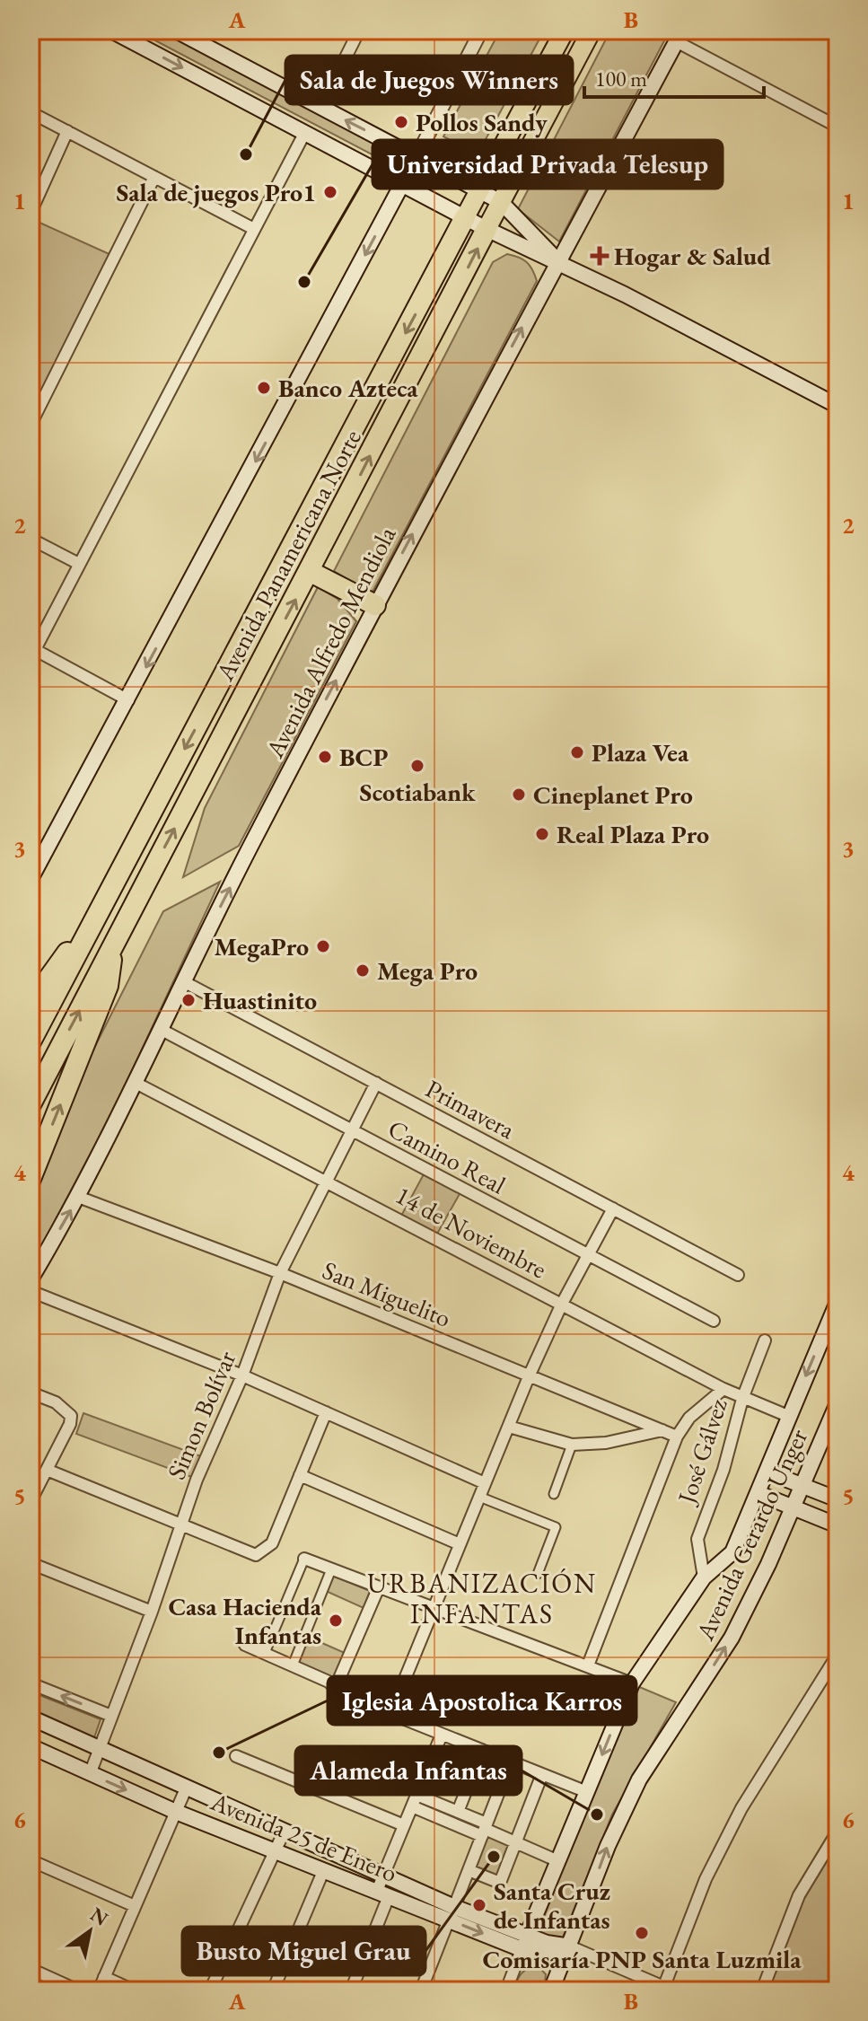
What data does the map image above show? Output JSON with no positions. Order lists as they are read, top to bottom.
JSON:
{
  "streets": {
    "highway": ["Avenida Panamericana Norte"],
    "main road": ["Avenida Alfredo Mendiola", "Avenida Gerardo Unger", "Avenida 25 de Enero"],
    "street": [
      "Primavera",
      "Camino Real",
      "14 de Noviembre",
      "San Miguelito",
      "Simon Bolívar",
      "José Gálvez"
    ]
  },
  "crossings": [
    ["Avenida Alfredo Mendiola", "Primavera"],
    ["Avenida Alfredo Mendiola", "Camino Real"],
    ["Avenida Alfredo Mendiola", "14 de Noviembre"],
    ["Avenida Alfredo Mendiola", "San Miguelito"],
    ["Primavera", "Simon Bolívar"],
    ["Camino Real", "Simon Bolívar"],
    ["14 de Noviembre", "Simon Bolívar"],
    ["14 de Noviembre", "José Gálvez"],
    ["San Miguelito", "Simon Bolívar"],
    ["Simon Bolívar", "Avenida 25 de Enero"],
    ["Avenida Gerardo Unger", "Avenida 25 de Enero"]
  ],
  "one_way": ["Avenida Alfredo Mendiola"],
  "districts": ["URBANIZACIÓN INFANTAS"],
  "places": {
    "other": [
      "Pollos Sandy",
      "Sala de Juegos Winners",
      "Sala de juegos Pro1",
      "Universidad Privada Telesup",
      "Banco Azteca",
      "Plaza Vea",
      "BCP",
      "Scotiabank",
      "Cineplanet Pro",
      "Real Plaza Pro",
      "MegaPro",
      "Mega Pro",
      "Huastinito",
      "Casa Hacienda Infantas",
      "Iglesia Apostolica Karros",
      "Alameda Infantas",
      "Busto Miguel Grau",
      "Santa Cruz de Infantas",
      "Comisaría PNP Santa Luzmila"
    ],
    "health": ["Hogar & Salud"]
  },
  "scale_bar": "100 m",
  "north": "top right",
  "grid": {
    "columns": ["A", "B"],
    "rows": [
      "1",
      "2",
      "3",
      "4",
      "5",
      "6"
    ]
  }
}
